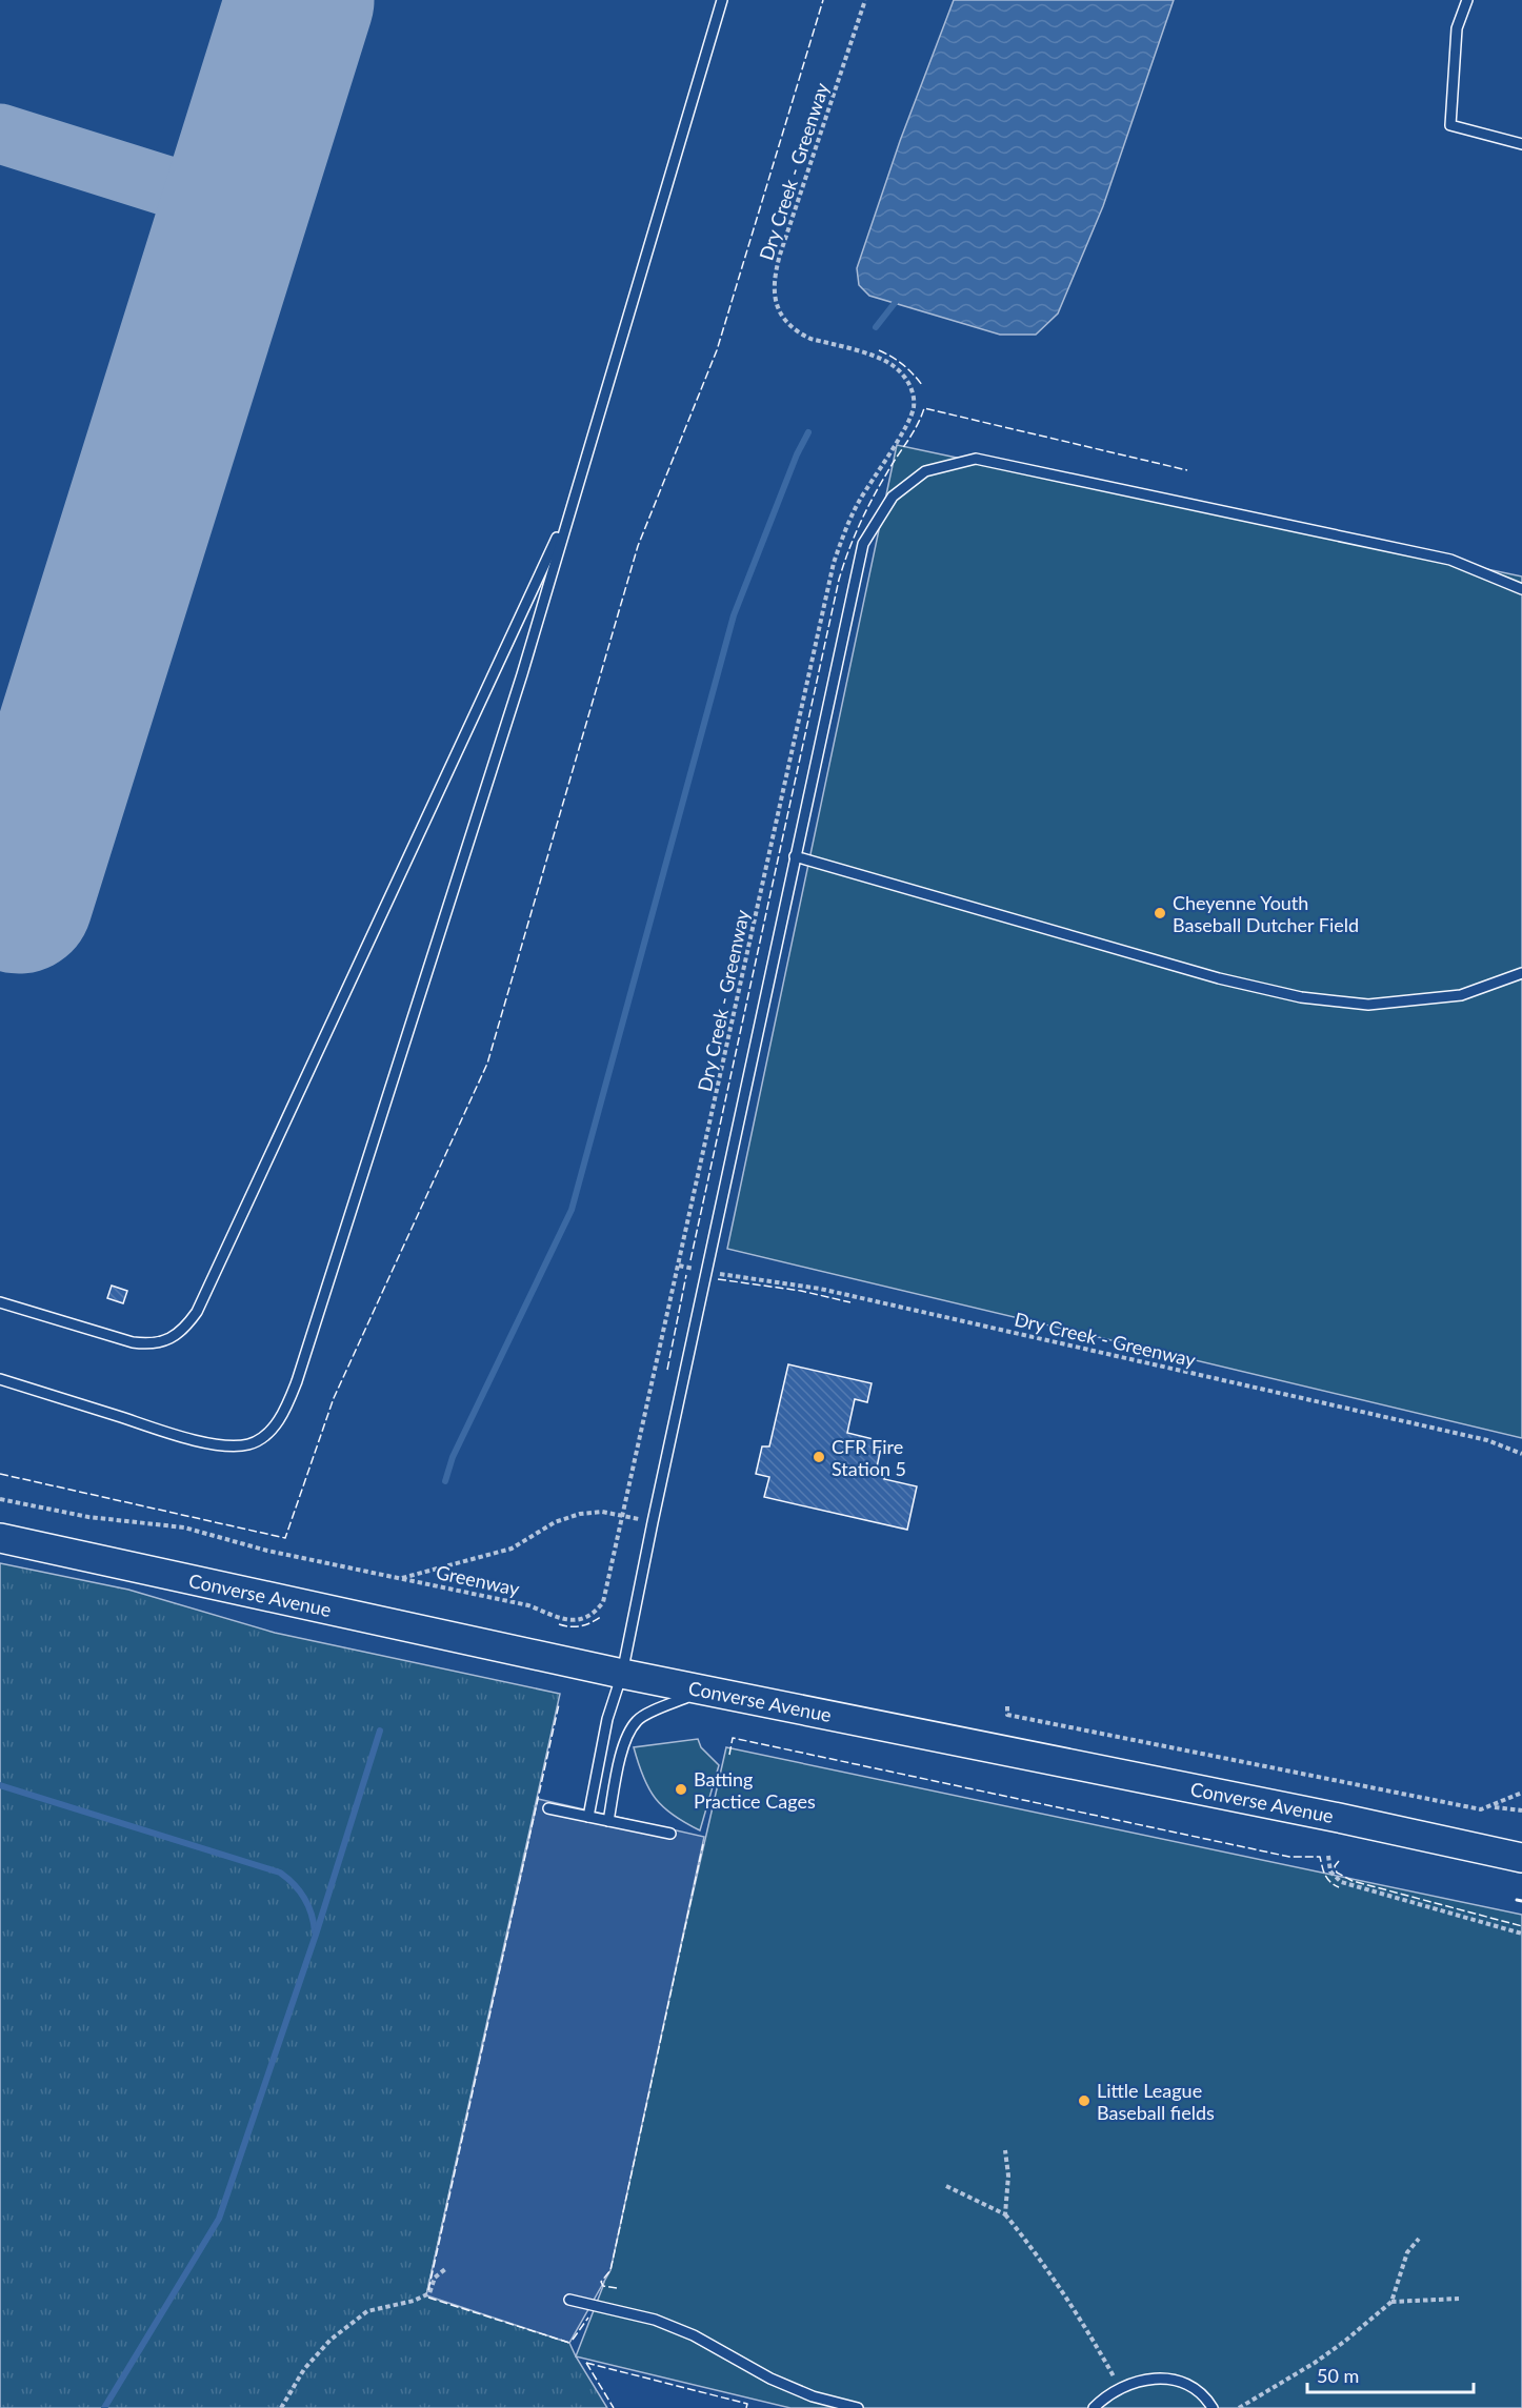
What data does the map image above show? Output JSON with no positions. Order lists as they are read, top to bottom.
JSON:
{
  "streets": {
    "main road": ["Converse Avenue"],
    "path": ["Dry Creek - Greenway", "Greenway"]
  },
  "crossings": [
    ["Dry Creek - Greenway", "Greenway"]
  ],
  "places": [
    "Cheyenne Youth Baseball Dutcher Field",
    "CFR Fire Station 5",
    "Batting Practice Cages",
    "Little League Baseball fields"
  ],
  "scale_bar": "50 m"
}
